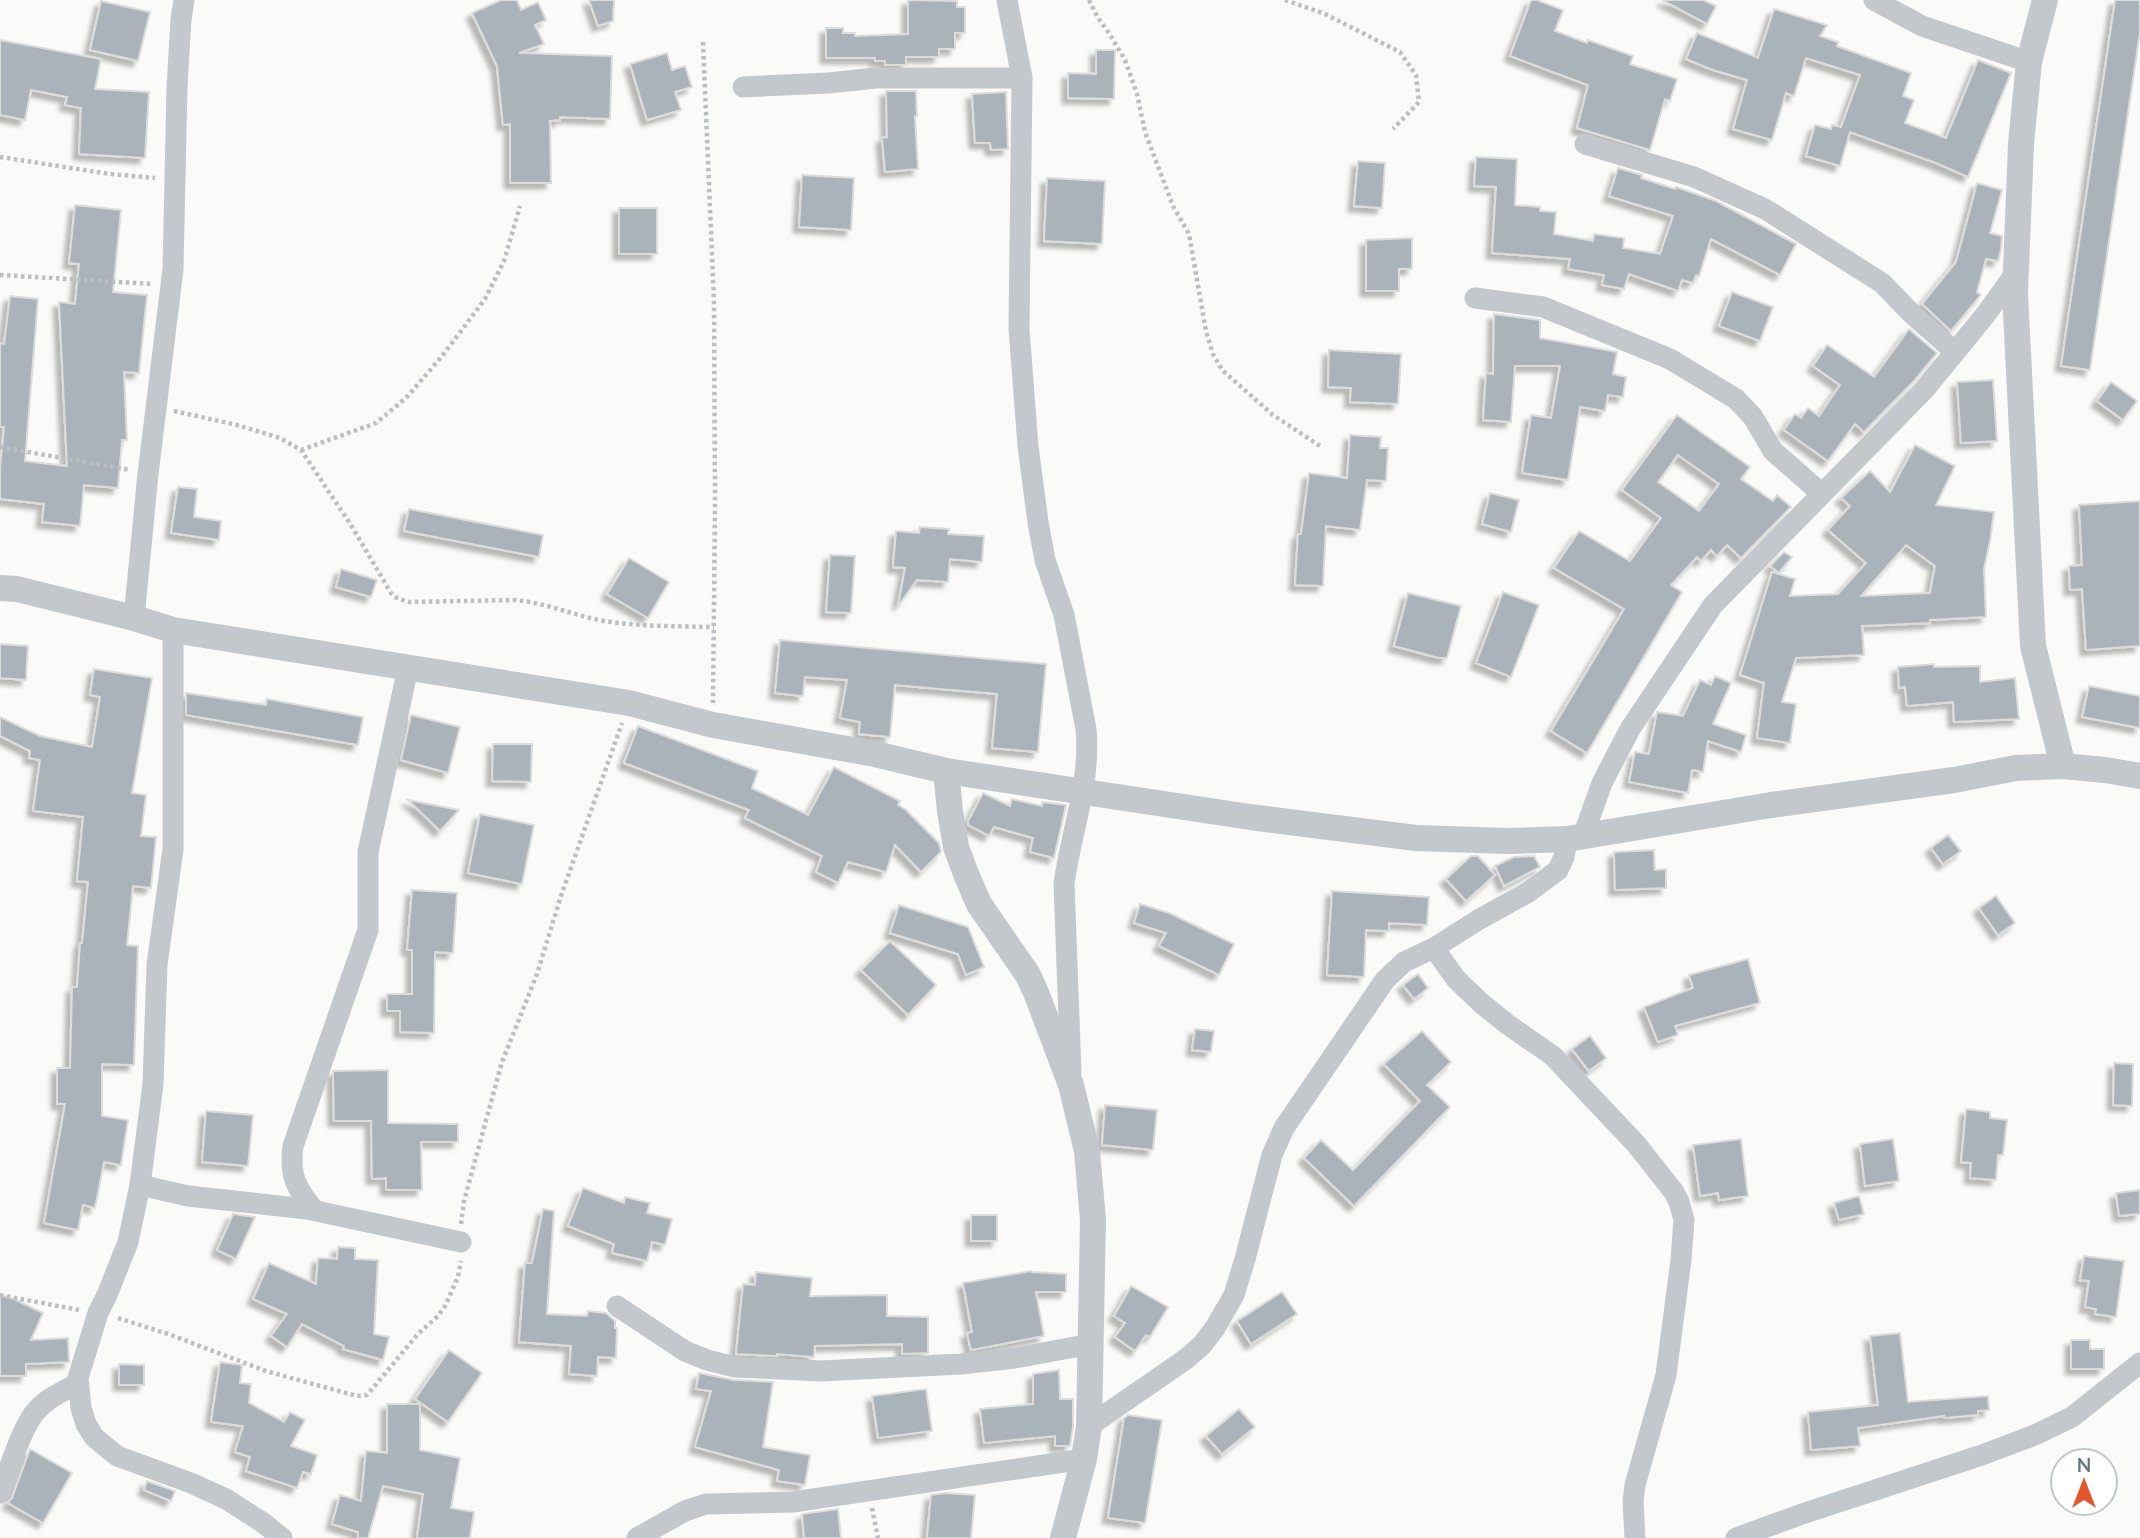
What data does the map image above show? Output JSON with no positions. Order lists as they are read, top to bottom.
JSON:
{
  "north": "top"
}
